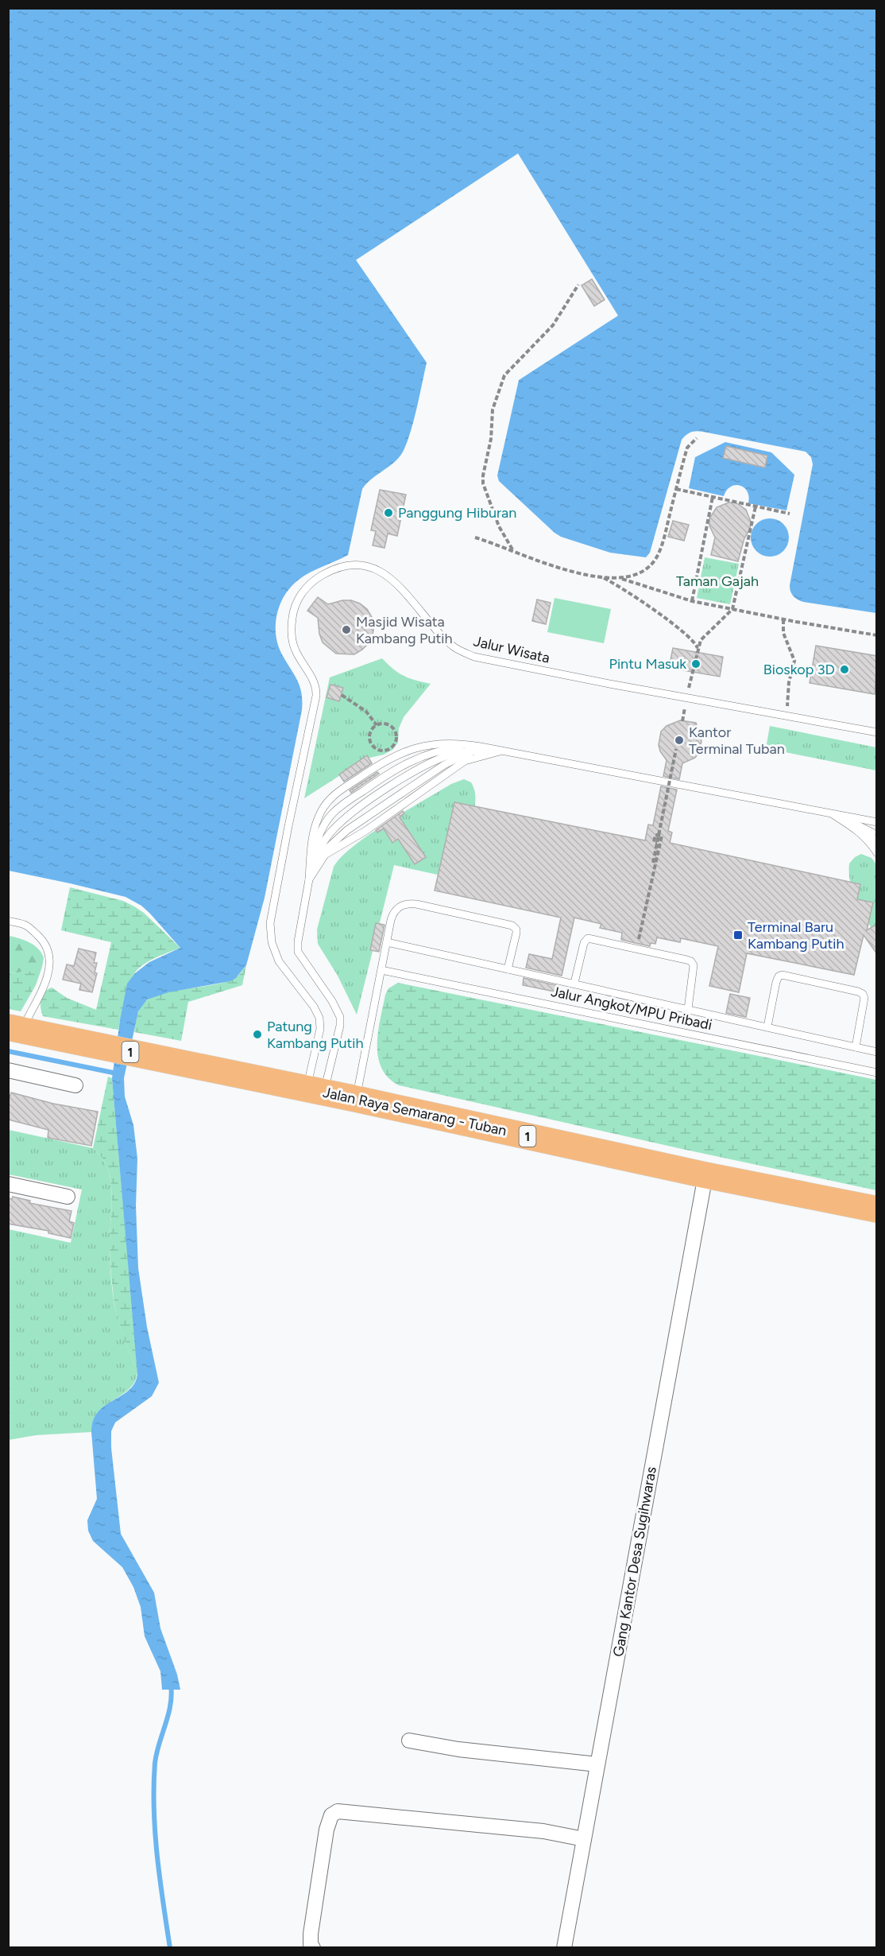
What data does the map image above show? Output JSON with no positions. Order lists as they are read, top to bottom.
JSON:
{
  "streets": {
    "highway": ["1", "Jalan Raya Semarang - Tuban"],
    "street": ["Gang Kantor Desa Sugihwaras"],
    "lane": ["Jalur Wisata", "Jalur Angkot/MPU Pribadi"]
  },
  "crossings": [
    ["Jalur Wisata", "Jalan Raya Semarang - Tuban"],
    ["Jalan Raya Semarang - Tuban", "Gang Kantor Desa Sugihwaras"]
  ],
  "parks": ["Taman Gajah"],
  "places": {
    "other": [
      "Panggung Hiburan",
      "Masjid Wisata Kambang Putih",
      "Pintu Masuk",
      "Bioskop 3D",
      "Kantor Terminal Tuban",
      "Patung Kambang Putih"
    ],
    "transit": ["Terminal Baru Kambang Putih"]
  }
}
